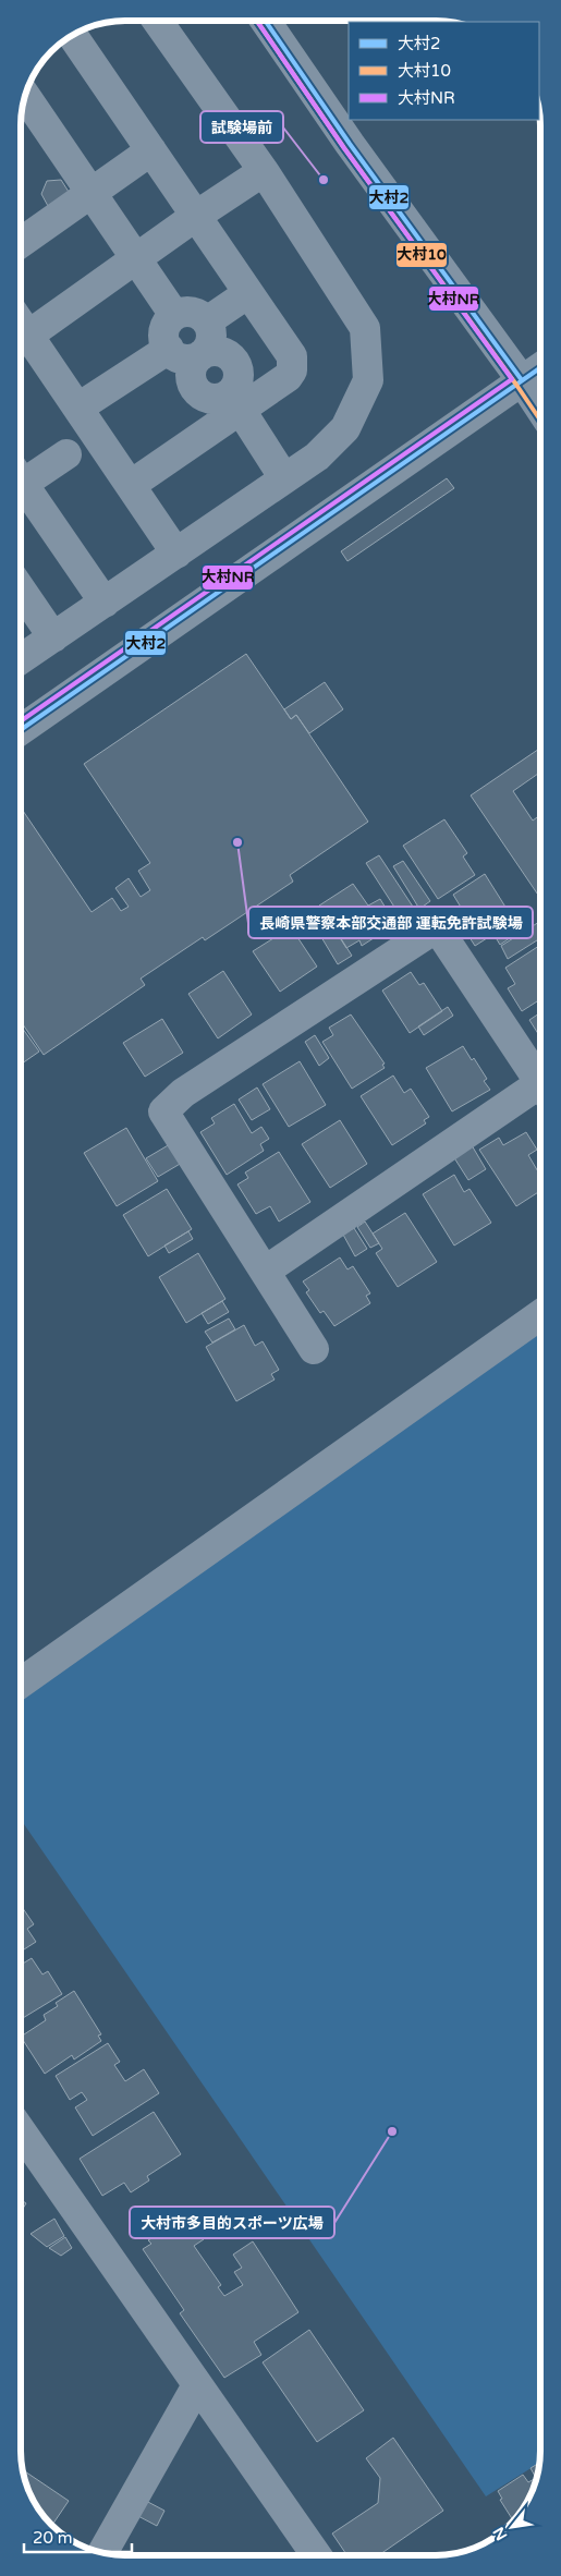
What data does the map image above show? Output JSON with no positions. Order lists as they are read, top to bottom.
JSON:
{
  "places": ["試験場前", "長崎県警察本部交通部 運転免許試験場", "大村市多目的スポーツ広場"],
  "lines": ["transit line 大村2", "transit line 大村10", "transit line 大村NR"],
  "legend": ["大村2", "大村10", "大村NR"],
  "scale_bar": "20 m",
  "north": "bottom left"
}
